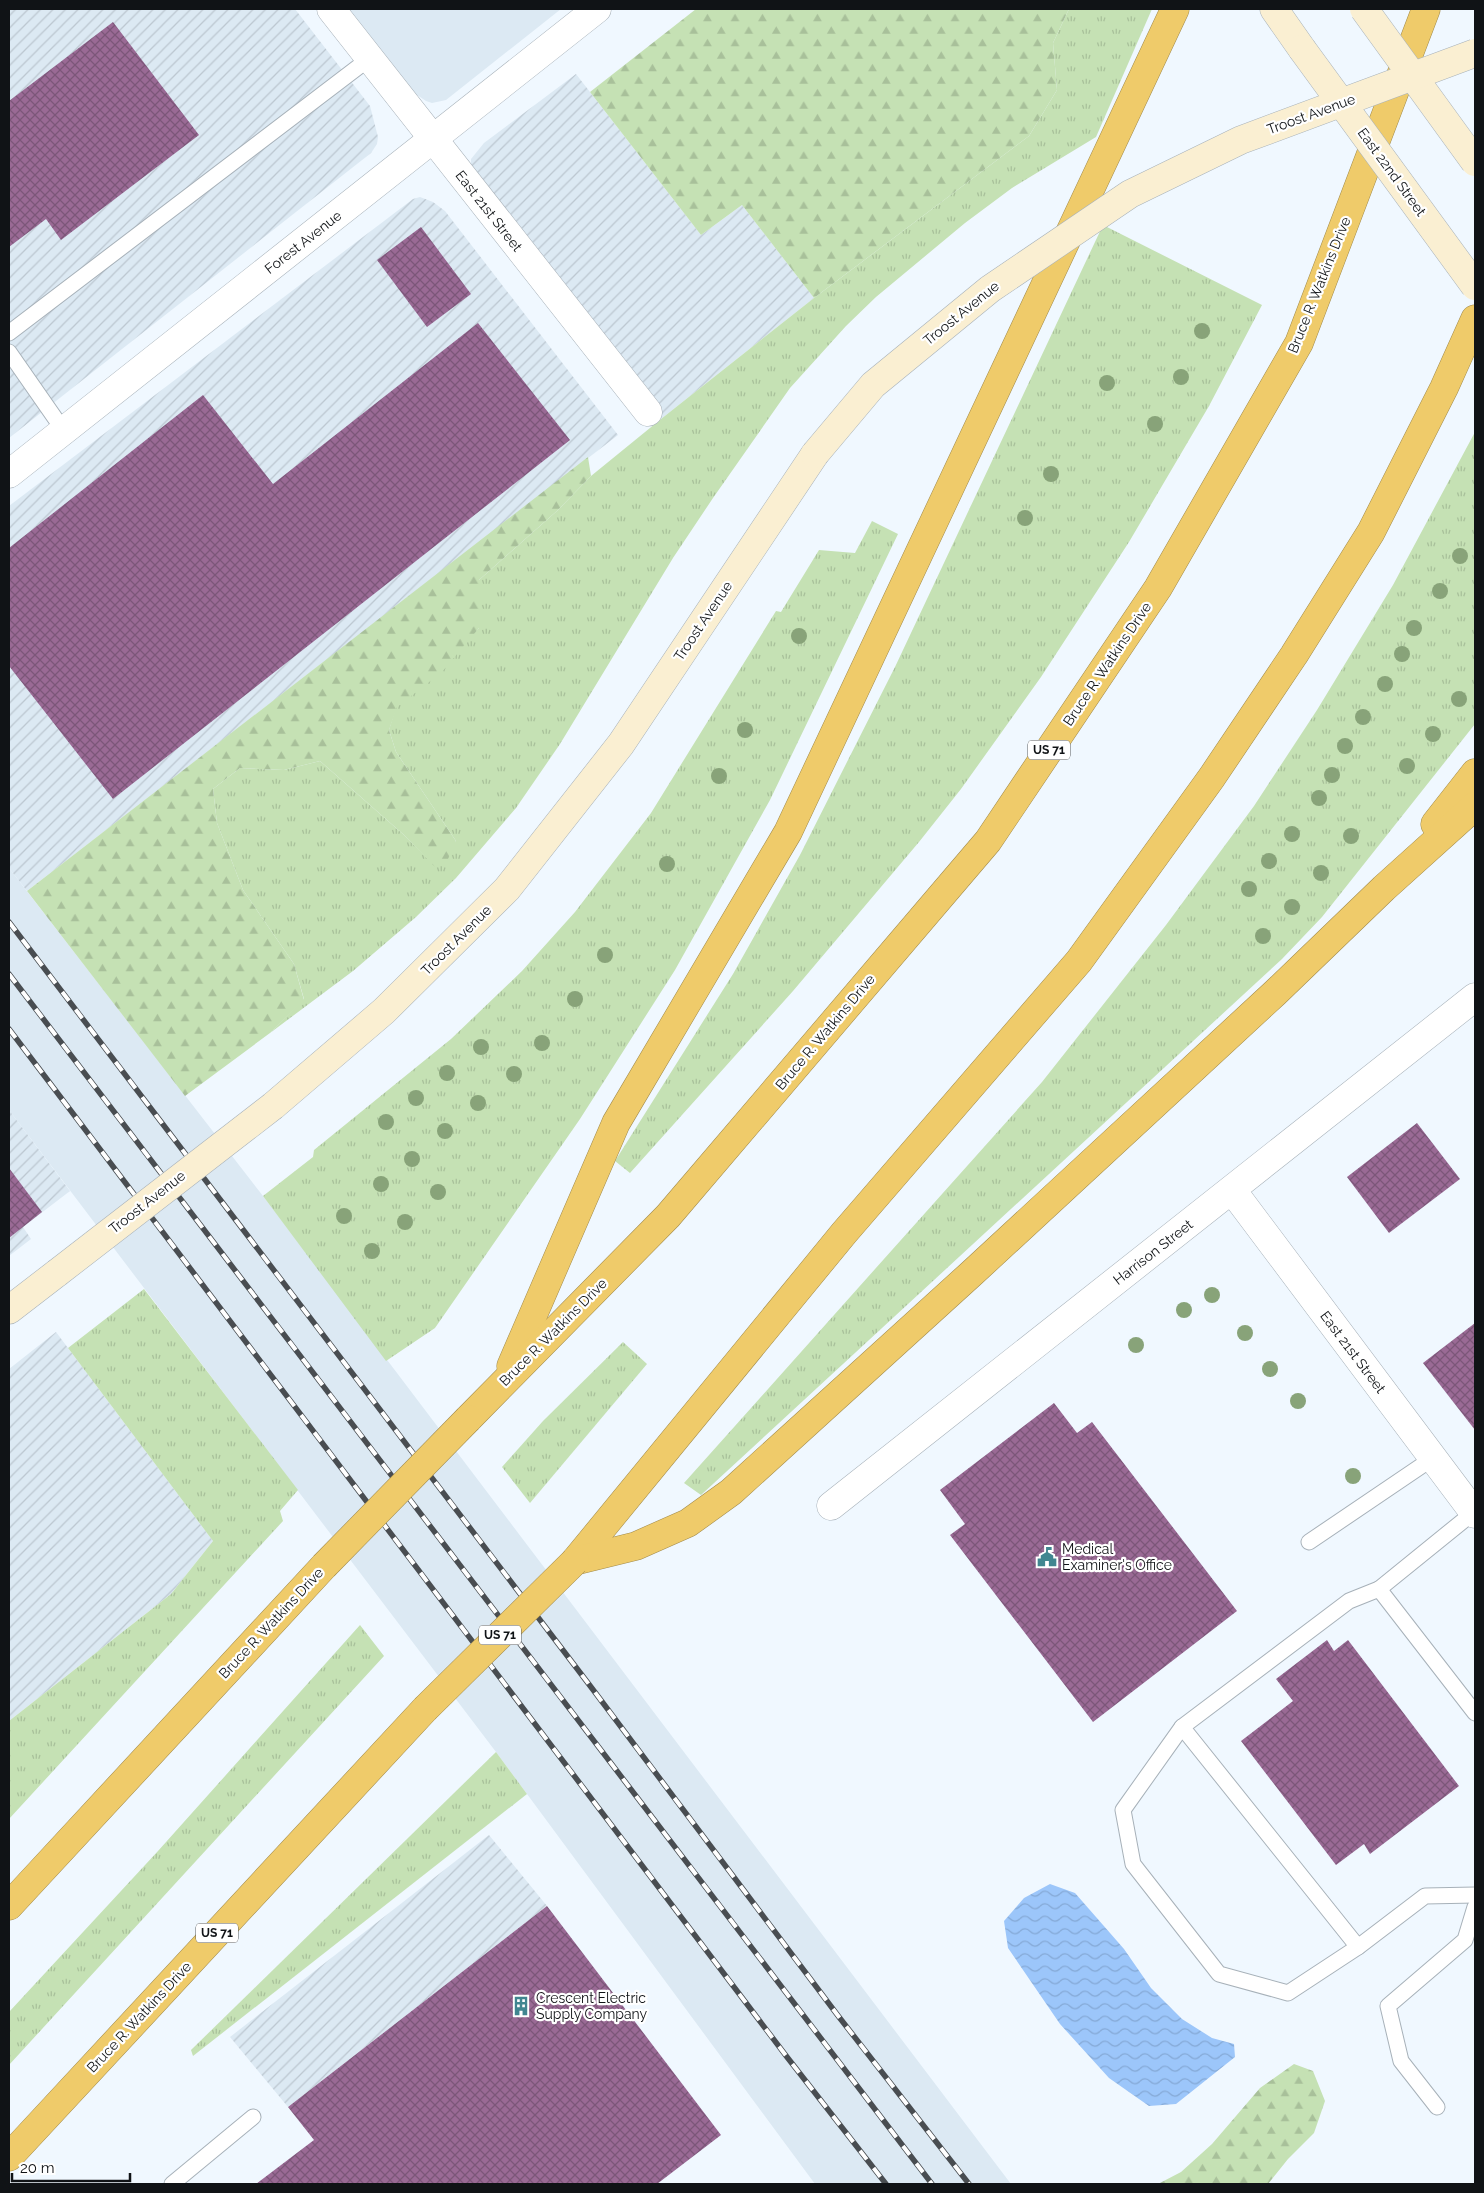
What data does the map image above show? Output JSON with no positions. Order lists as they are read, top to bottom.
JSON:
{
  "streets": {
    "highway": ["Bruce R. Watkins Drive", "US 71"],
    "main road": ["Troost Avenue", "East 22nd Street"],
    "street": ["East 21st Street", "Forest Avenue", "Harrison Street"]
  },
  "crossings": [
    ["East 21st Street", "Forest Avenue"],
    ["East 21st Street", "Harrison Street"]
  ],
  "places": {
    "public building": ["Medical Examiner's Office"],
    "building": ["Crescent Electric Supply Company"]
  },
  "scale_bar": "20 m"
}
